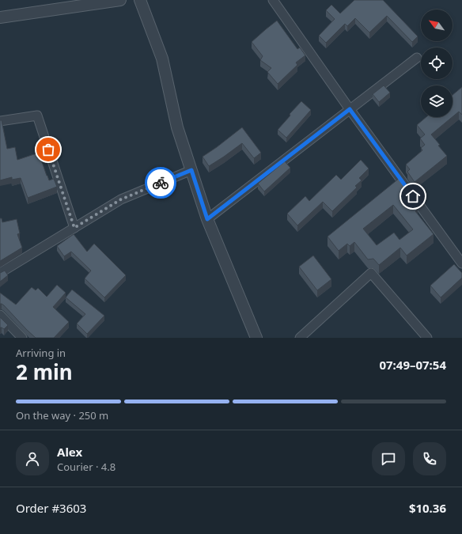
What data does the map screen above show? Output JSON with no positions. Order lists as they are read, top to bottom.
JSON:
{
  "north": "top left",
  "page": {
    "heading": ["2 min", "Arriving in", "07:49–07:54"],
    "panel": [
      "Alex",
      "Courier · 4.8",
      "Order #3603",
      "$10.36"
    ],
    "bar": "On the way · 250 m"
  }
}
